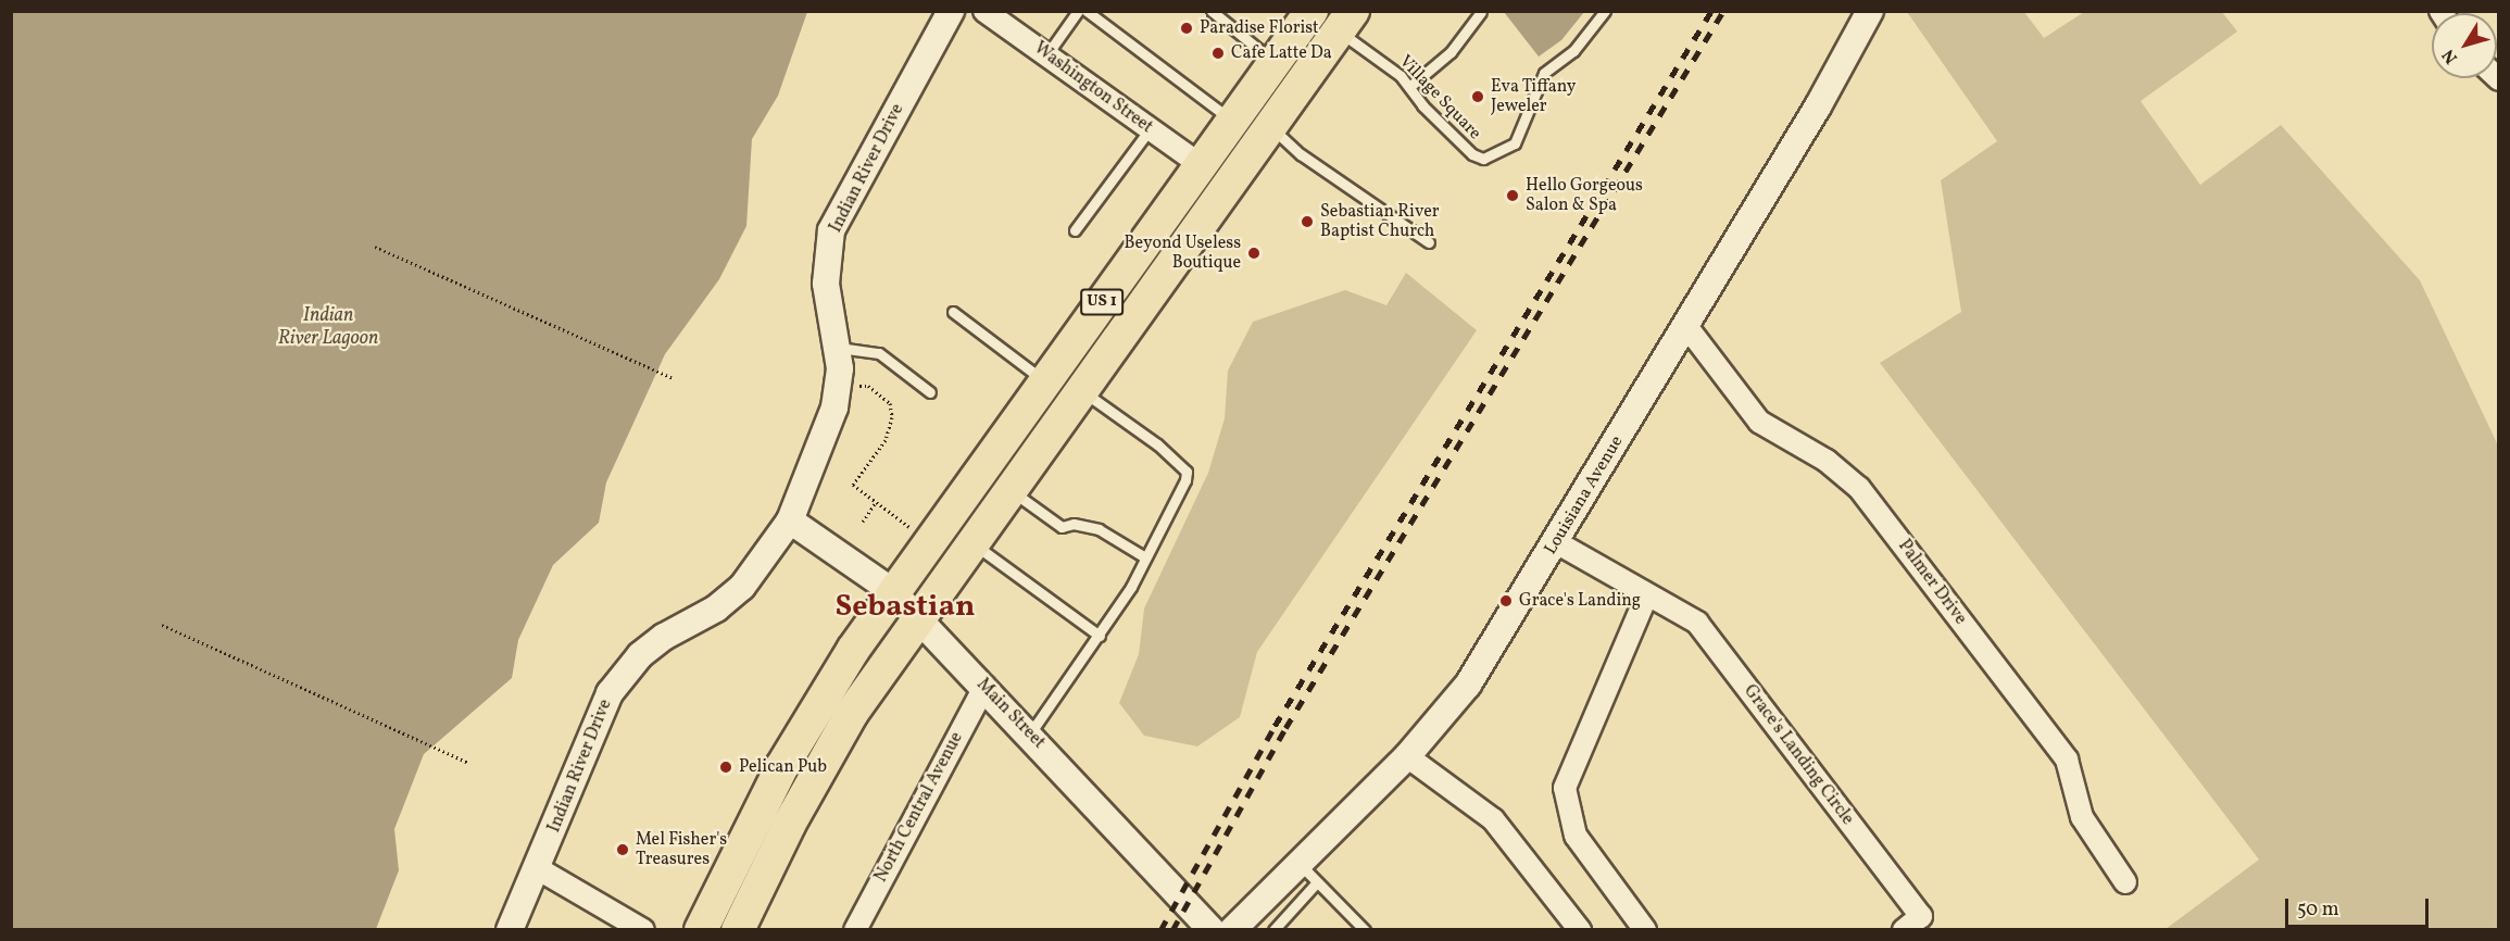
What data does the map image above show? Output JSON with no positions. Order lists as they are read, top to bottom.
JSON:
{
  "streets": {
    "main road": ["US 1"],
    "street": [
      "Washington Street",
      "Indian River Drive",
      "Louisiana Avenue",
      "Palmer Drive",
      "Main Street",
      "Grace's Landing Circle",
      "North Central Avenue"
    ],
    "lane": ["Village Square"]
  },
  "crossings": [
    ["Washington Street", "US 1"],
    ["Village Square", "US 1"],
    ["Indian River Drive", "Main Street"],
    ["US 1", "Main Street"],
    ["Louisiana Avenue", "Palmer Drive"],
    ["Louisiana Avenue", "Grace's Landing Circle"],
    ["Main Street", "North Central Avenue"]
  ],
  "districts": ["Sebastian"],
  "water": ["Indian River Lagoon"],
  "places": [
    "Paradise Florist",
    "Cafe Latte Da",
    "Eva Tiffany Jeweler",
    "Hello Gorgeous Salon & Spa",
    "Sebastian River Baptist Church",
    "Beyond Useless Boutique",
    "Grace's Landing",
    "Pelican Pub",
    "Mel Fisher's Treasures"
  ],
  "scale_bar": "50 m",
  "north": "bottom left"
}
